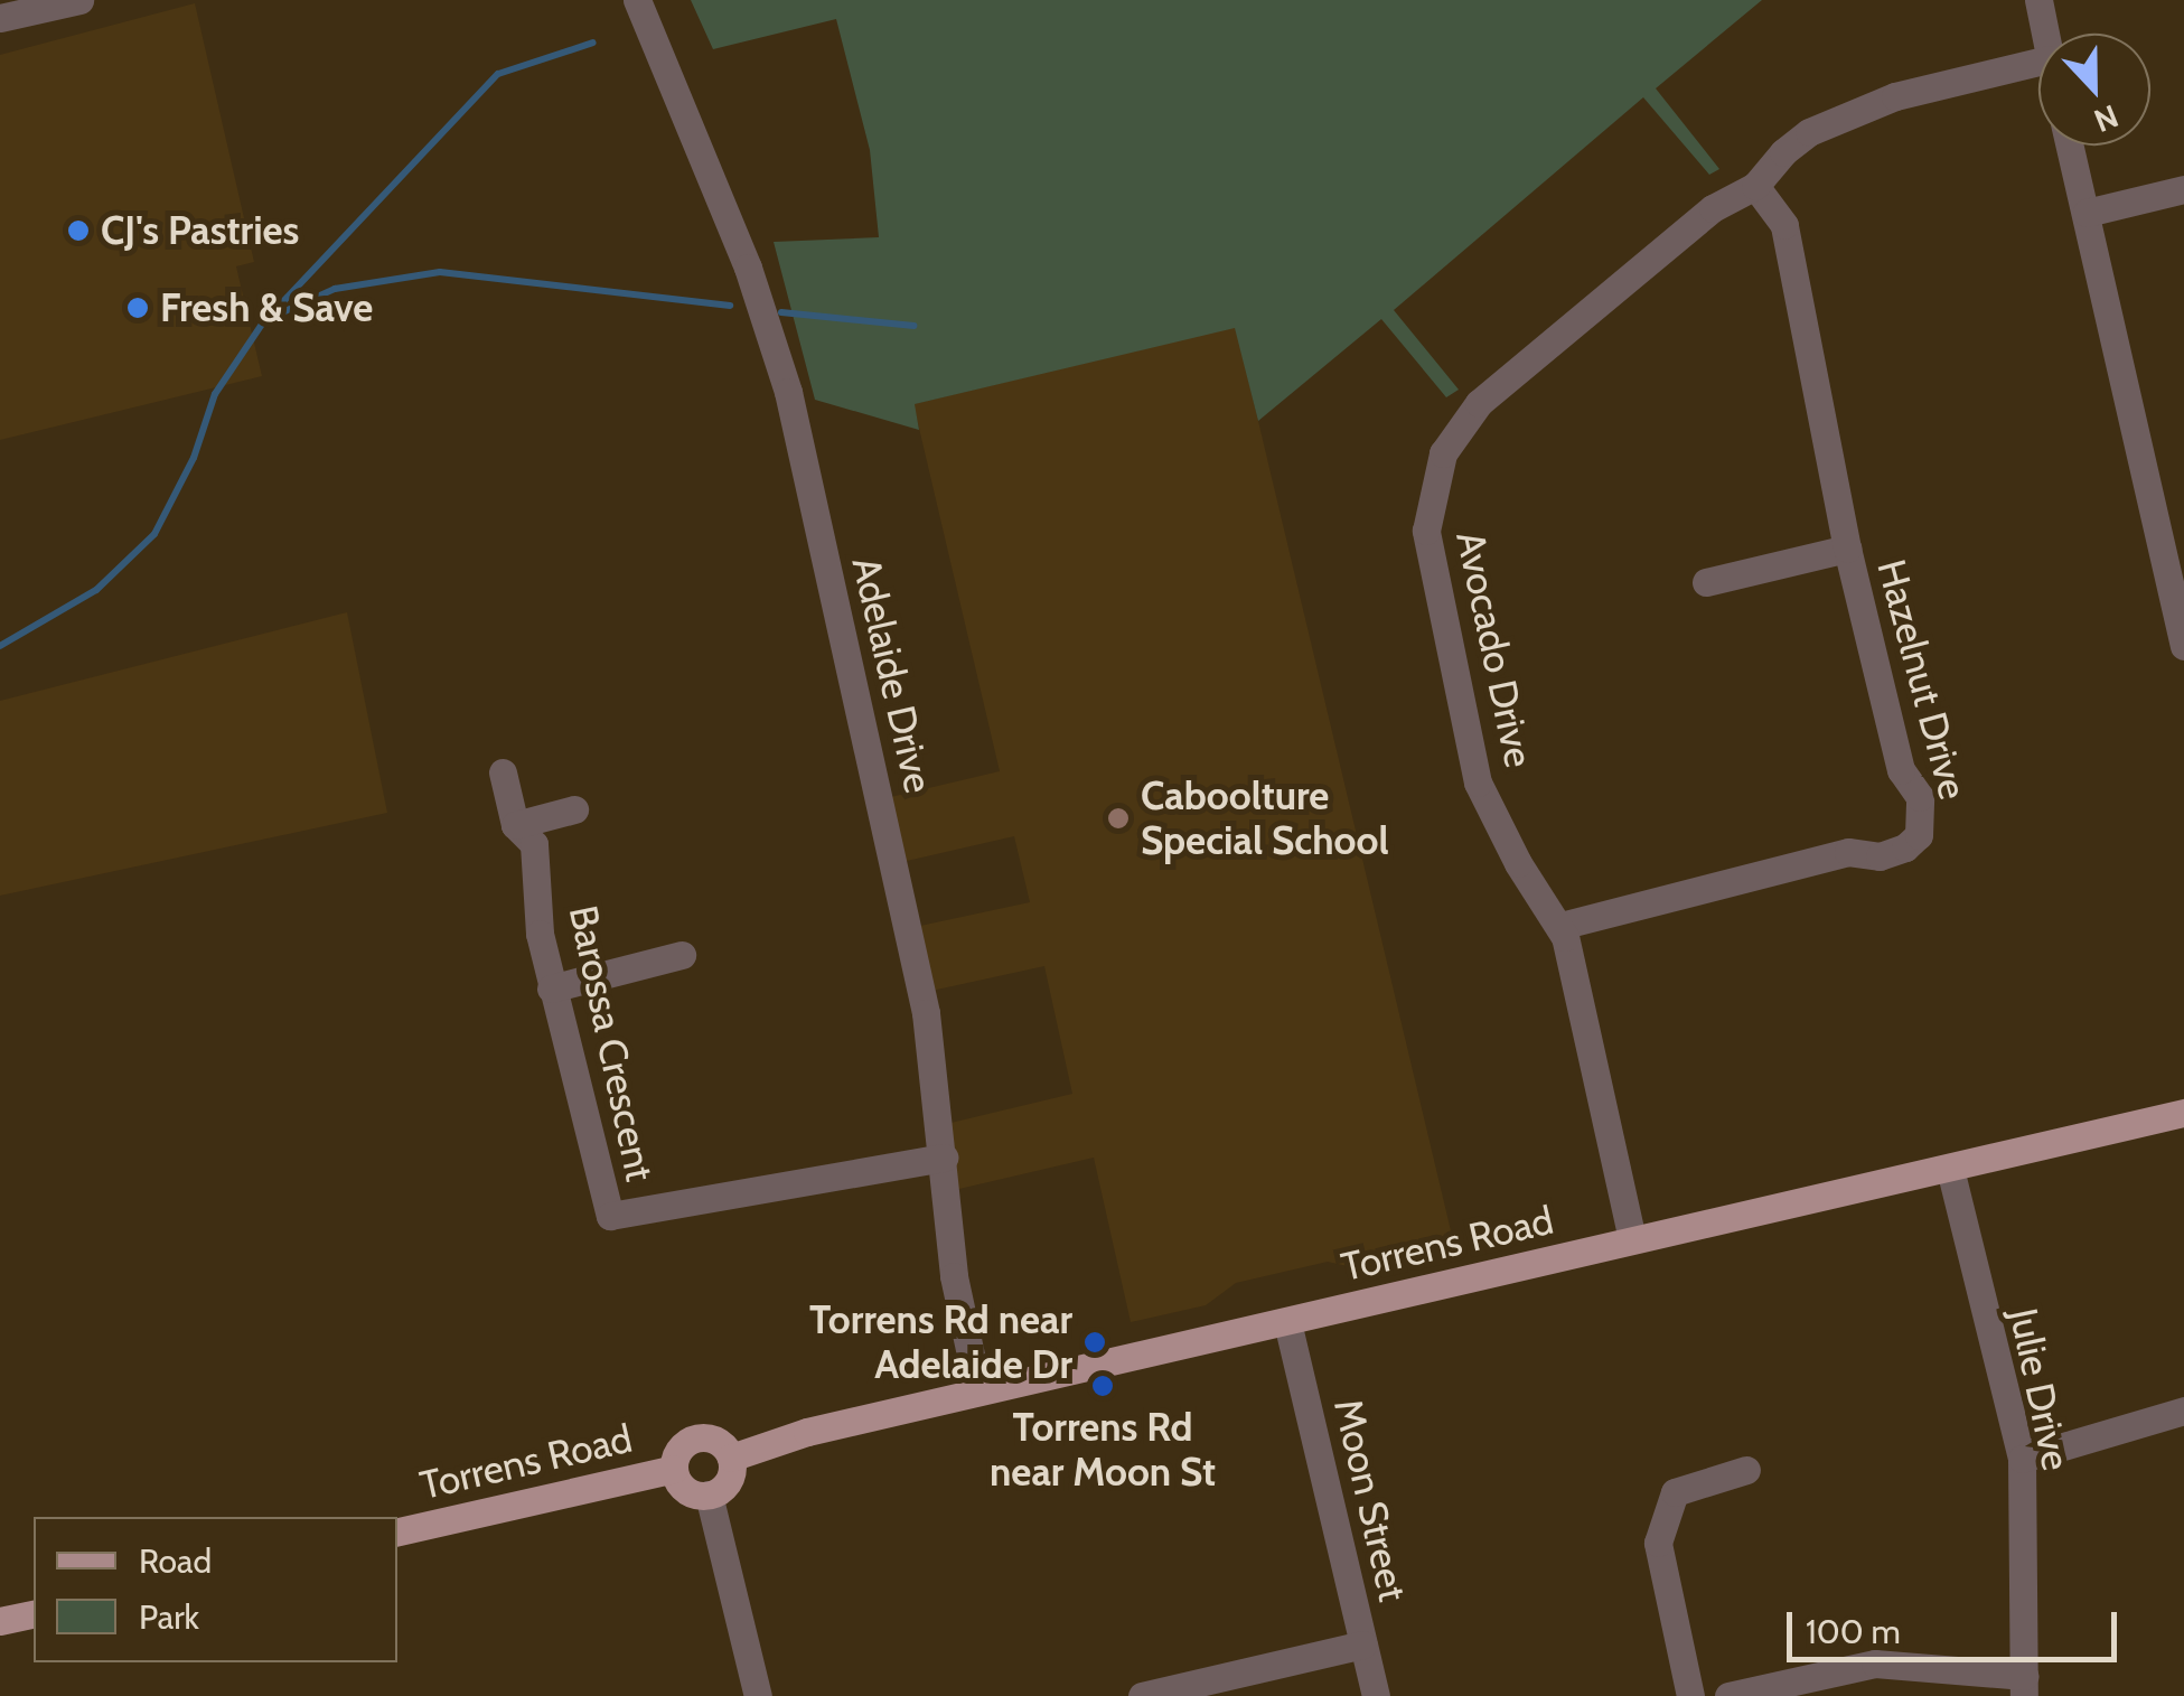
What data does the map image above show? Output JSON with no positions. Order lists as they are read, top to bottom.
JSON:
{
  "streets": {
    "main road": ["Torrens Road"],
    "street": [
      "Avocado Drive",
      "Adelaide Drive",
      "Hazelnut Drive",
      "Barossa Crescent",
      "Julie Drive",
      "Moon Street"
    ]
  },
  "crossings": [
    ["Avocado Drive", "Hazelnut Drive"],
    ["Avocado Drive", "Torrens Road"],
    ["Adelaide Drive", "Barossa Crescent"],
    ["Adelaide Drive", "Torrens Road"],
    ["Torrens Road", "Julie Drive"],
    ["Torrens Road", "Moon Street"]
  ],
  "places": [
    "CJ's Pastries",
    "Fresh & Save",
    "Caboolture Special School",
    "Torrens Rd near Adelaide Dr",
    "Torrens Rd near Moon St"
  ],
  "legend": ["Road", "Park"],
  "scale_bar": "100 m",
  "north": "bottom"
}
